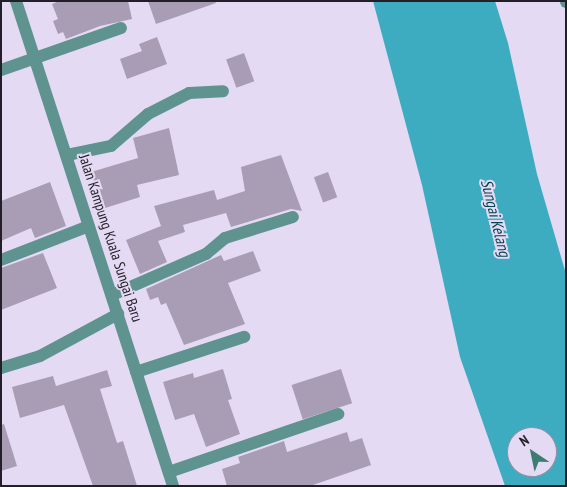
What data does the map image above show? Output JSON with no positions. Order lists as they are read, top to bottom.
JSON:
{
  "streets": {
    "street": ["Jalan Kampung Kuala Sungai Baru"]
  },
  "water": ["Sungai Kelang"],
  "north": "top left"
}
